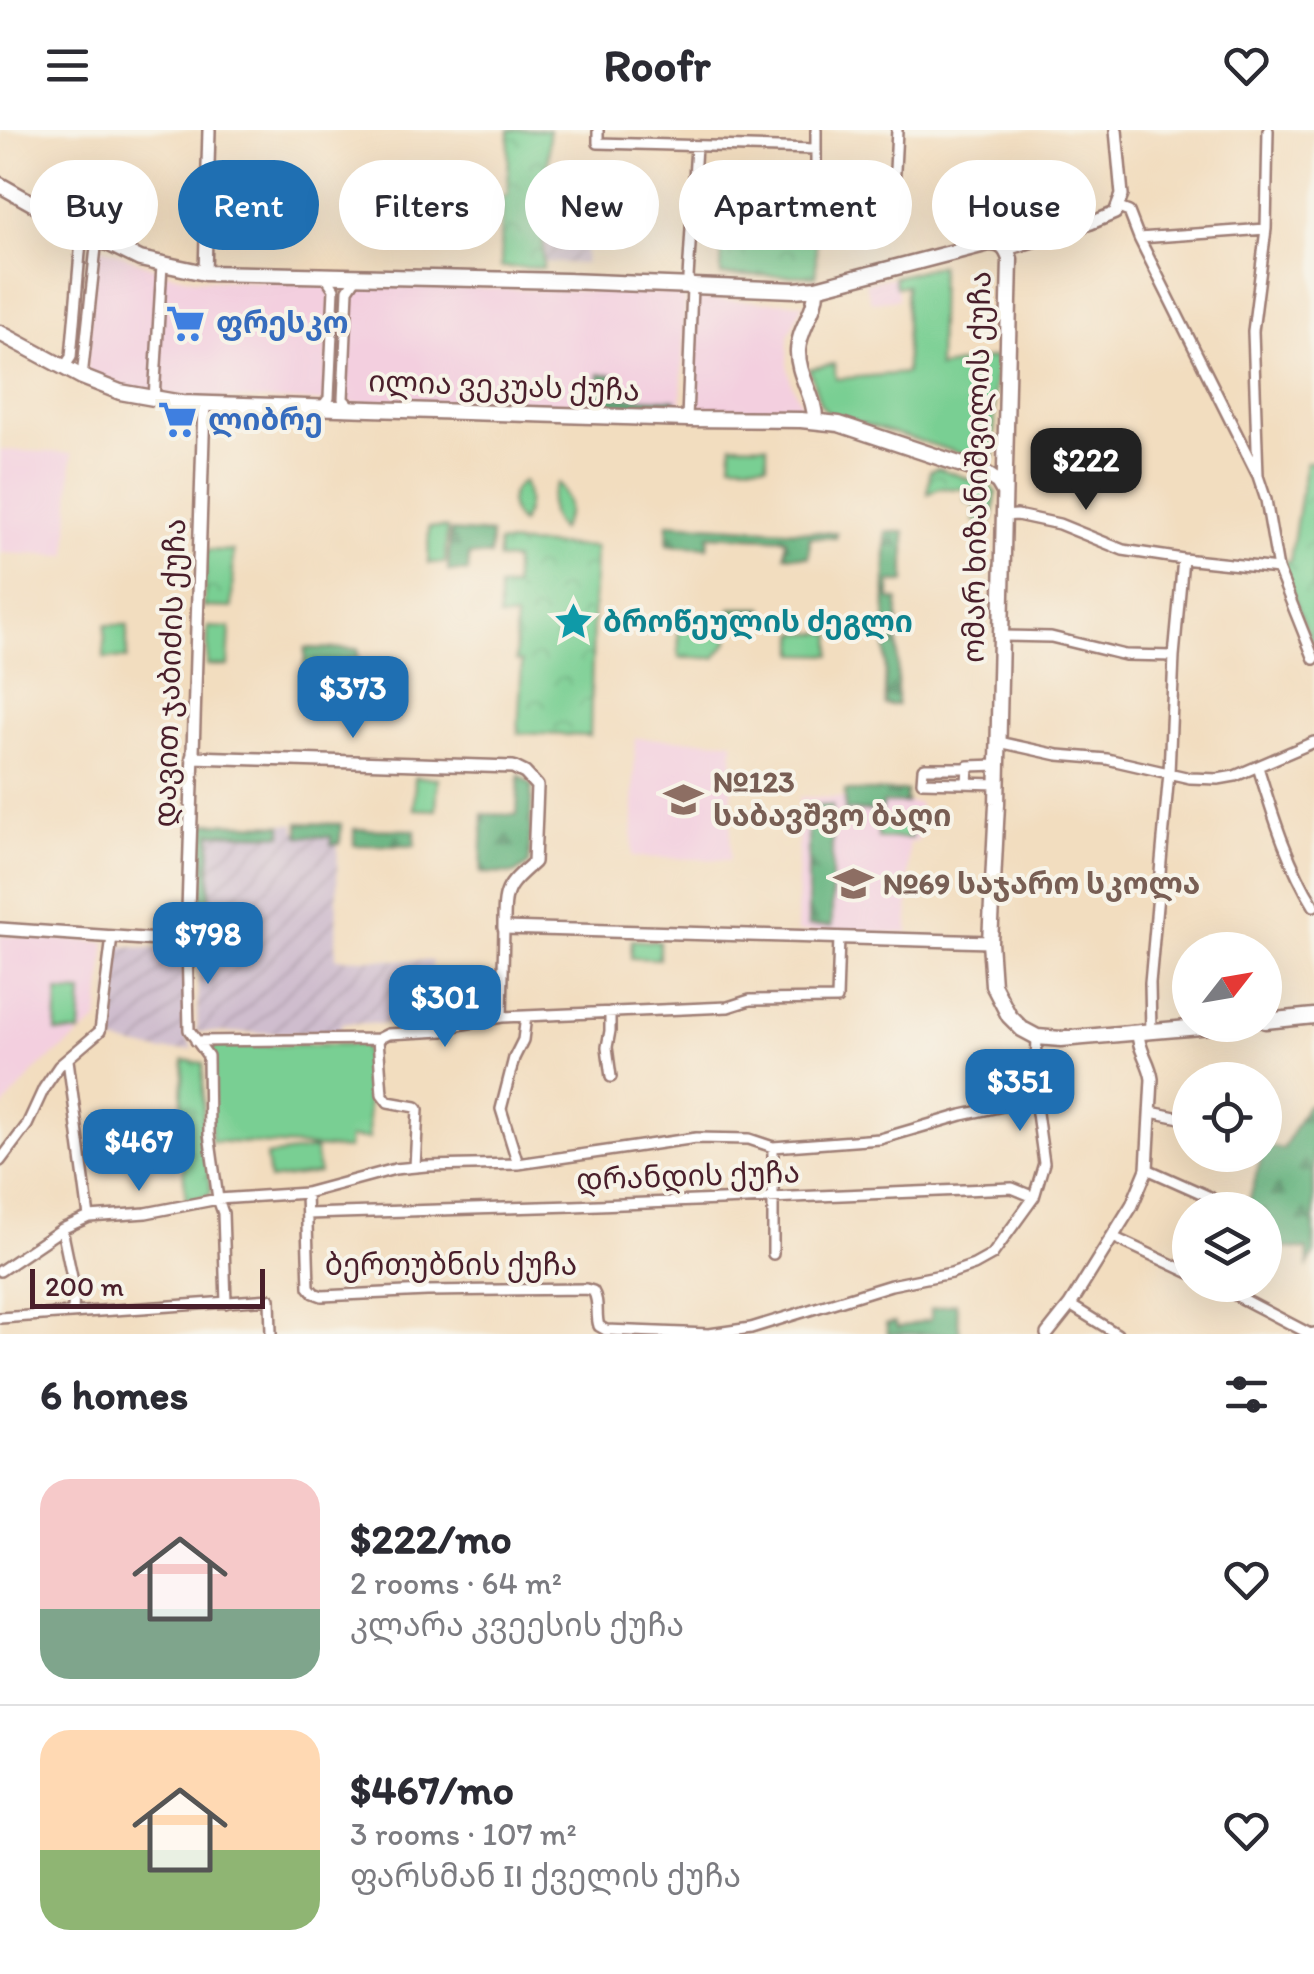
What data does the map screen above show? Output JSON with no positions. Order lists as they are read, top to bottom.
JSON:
{
  "streets": {
    "main road": ["ილია ვეკუას ქუჩა", "ომარ ხიზანიშვილის ქუჩა"],
    "street": ["დავით ჯაბიძის ქუჩა", "დრანდის ქუჩა", "ბერთუბნის ქუჩა"]
  },
  "crossings": [
    ["ილია ვეკუას ქუჩა", "დავით ჯაბიძის ქუჩა"],
    ["დრანდის ქუჩა", "ბერთუბნის ქუჩა"]
  ],
  "places": {
    "supermarket": ["ფრესკო", "ლიბრე"],
    "place": ["ბროწეულის ძეგლი"],
    "school or university": ["№123 საბავშვო ბაღი", "№69 საჯარო სკოლა"]
  },
  "scale_bar": "200 m",
  "north": "top right",
  "page": {
    "header": "Roofr",
    "chip": [
      "Buy",
      "Rent",
      "Filters",
      "New",
      "Apartment",
      "House"
    ],
    "price": [
      "$222",
      "$373",
      "$798",
      "$301",
      "$351",
      "$467"
    ],
    "scale": "200 m",
    "heading": "6 homes",
    "list": [
      {
        "name": "$222/mo",
        "note": "2 rooms · 64 m² · კლარა კვეესის ქუჩა"
      },
      {
        "name": "$467/mo",
        "note": "3 rooms · 107 m² · ფარსმან II ქველის ქუჩა"
      }
    ]
  }
}
